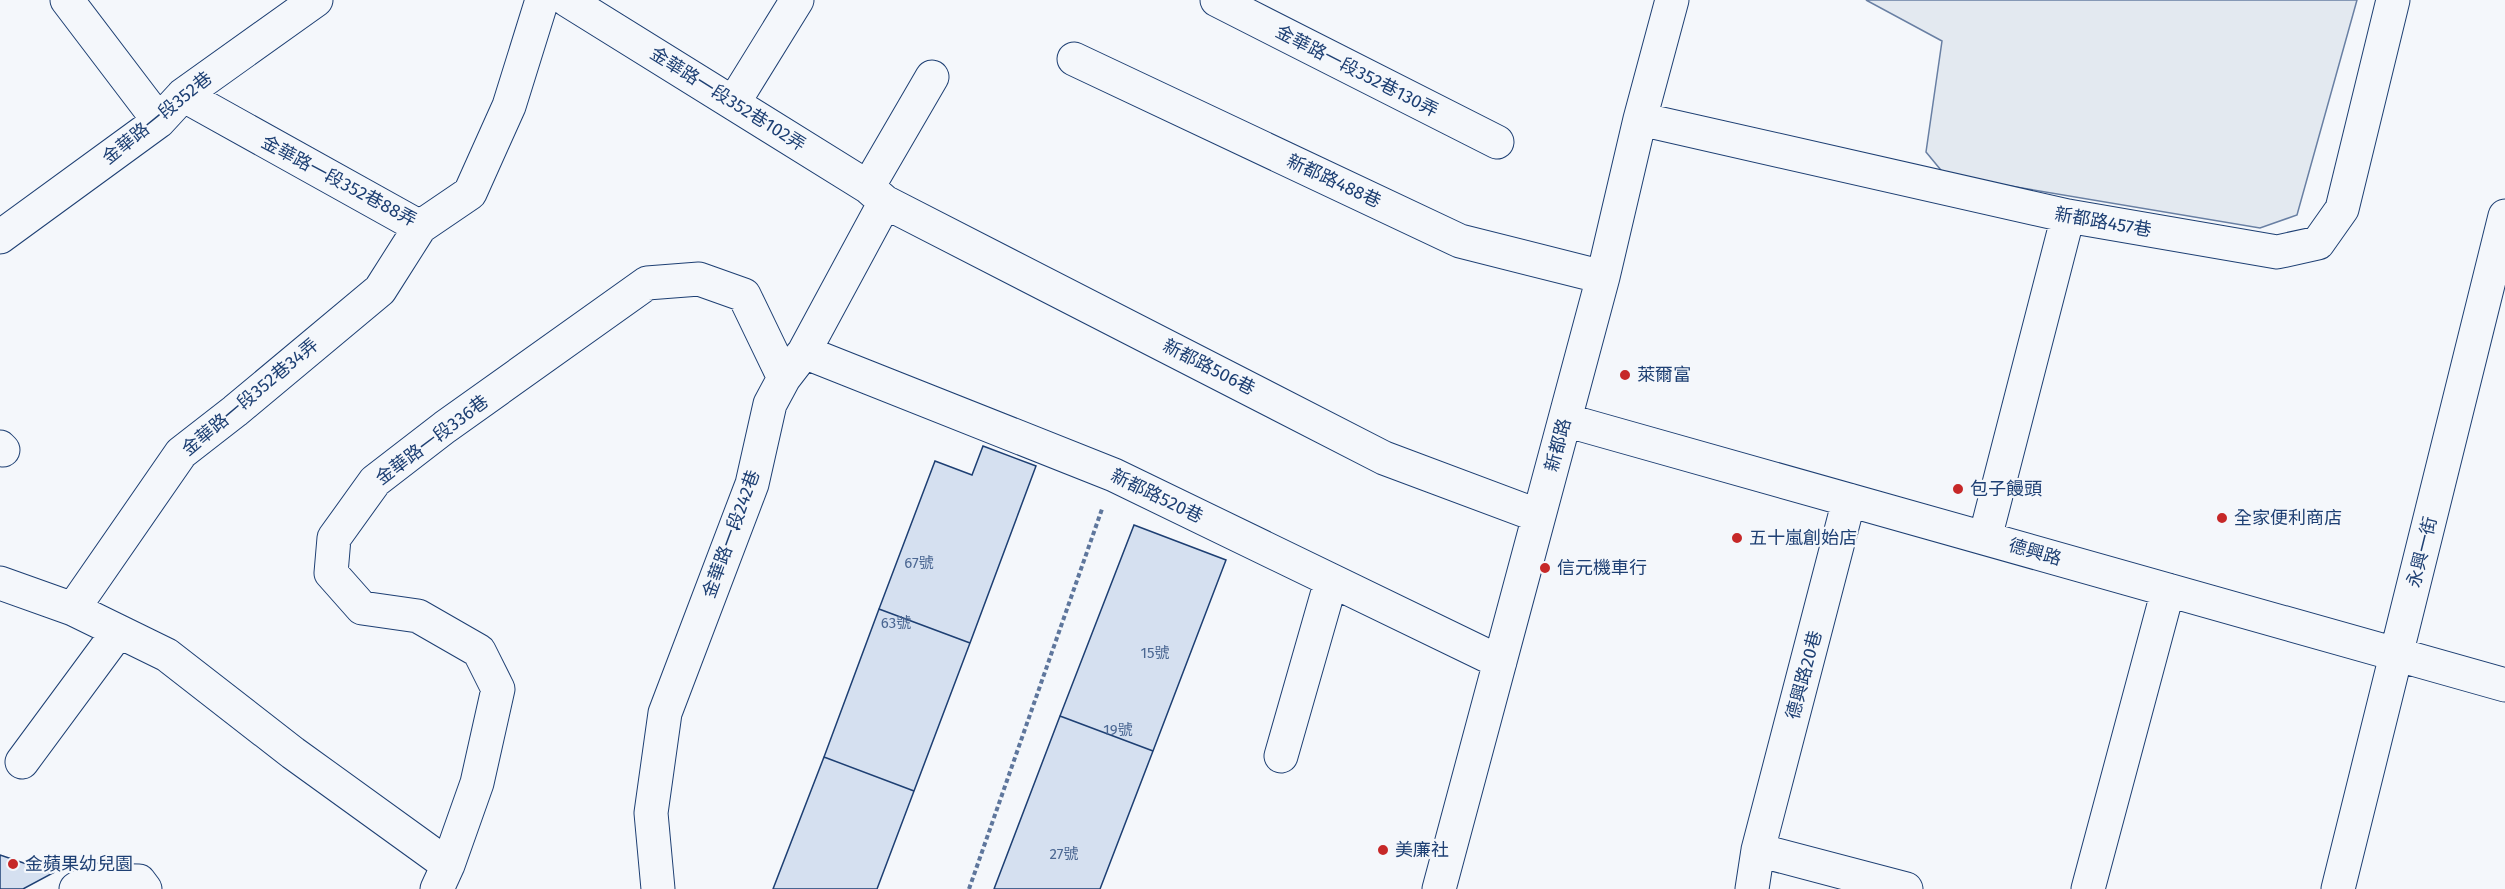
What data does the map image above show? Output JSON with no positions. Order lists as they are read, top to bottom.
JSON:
{
  "streets": {
    "street": [
      "金華路一段352巷130弄",
      "金華路一段352巷102弄",
      "金華路一段352巷",
      "金華路一段352巷88弄",
      "新都路488巷",
      "新都路457巷",
      "新都路506巷",
      "金華路一段352巷34弄",
      "金華路一段336巷",
      "新都路",
      "新都路520巷",
      "金華路一段242巷",
      "德興路",
      "永興一街",
      "德興路20巷"
    ]
  },
  "crossings": [
    ["金華路一段352巷102弄", "新都路506巷"],
    ["金華路一段352巷102弄", "金華路一段242巷"],
    ["金華路一段352巷", "金華路一段352巷88弄"],
    ["金華路一段352巷88弄", "金華路一段352巷34弄"],
    ["新都路488巷", "新都路"],
    ["新都路457巷", "新都路"],
    ["新都路506巷", "新都路"],
    ["新都路506巷", "金華路一段242巷"],
    ["金華路一段336巷", "金華路一段242巷"],
    ["新都路", "新都路520巷"],
    ["新都路", "德興路"],
    ["新都路520巷", "金華路一段242巷"],
    ["德興路", "永興一街"],
    ["德興路", "德興路20巷"]
  ],
  "places": [
    "萊爾富",
    "包子饅頭",
    "全家便利商店",
    "五十嵐創始店",
    "信元機車行",
    "美廉社",
    "金蘋果幼兒園"
  ],
  "house_numbers": [
    "67號",
    "63號",
    "15號",
    "19號",
    "27號"
  ]
}
